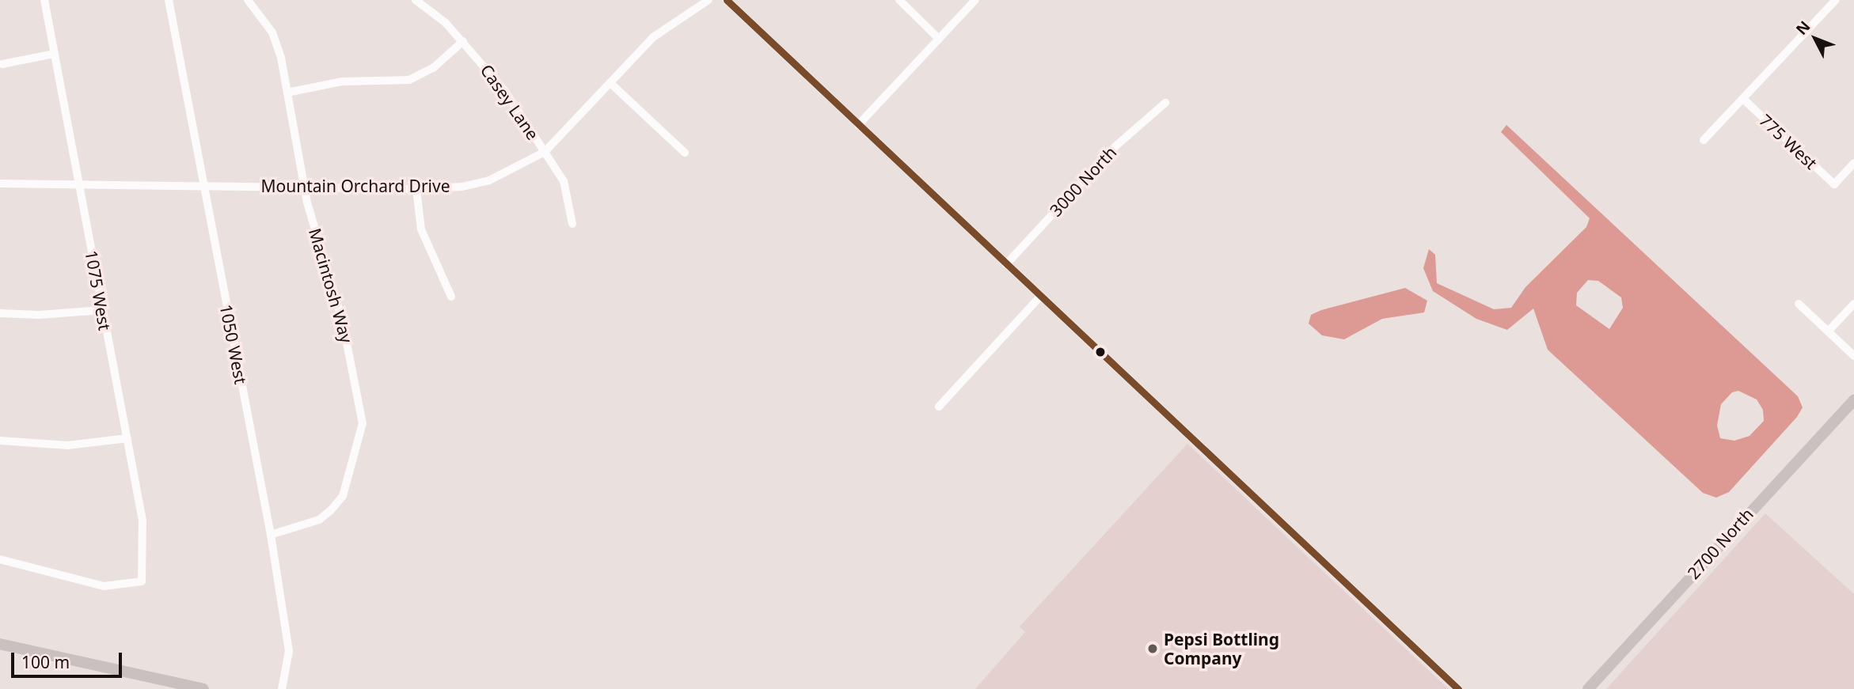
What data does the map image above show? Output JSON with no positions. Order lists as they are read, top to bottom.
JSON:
{
  "streets": {
    "main road": ["2700 North"],
    "street": [
      "Casey Lane",
      "775 West",
      "3000 North",
      "Mountain Orchard Drive",
      "Macintosh Way",
      "1075 West",
      "1050 West"
    ]
  },
  "crossings": [
    ["Casey Lane", "Mountain Orchard Drive"],
    ["Mountain Orchard Drive", "Macintosh Way"],
    ["Mountain Orchard Drive", "1075 West"],
    ["Mountain Orchard Drive", "1050 West"],
    ["Macintosh Way", "1050 West"]
  ],
  "places": ["Pepsi Bottling Company"],
  "scale_bar": "100 m",
  "north": "top left"
}
